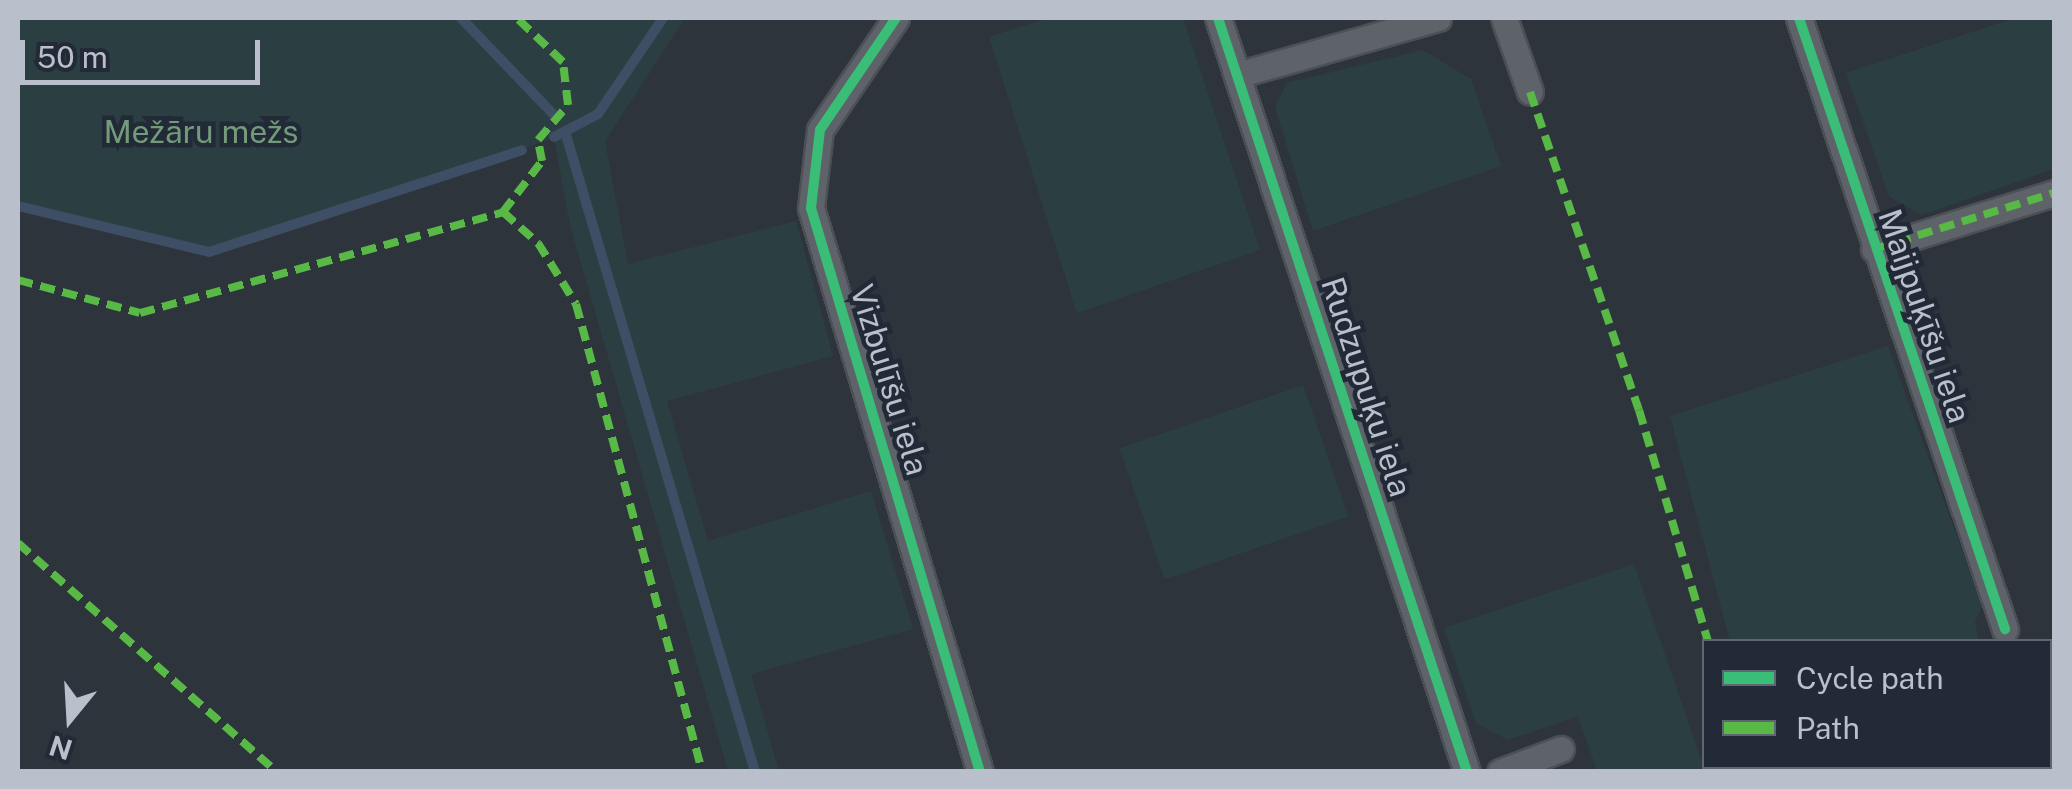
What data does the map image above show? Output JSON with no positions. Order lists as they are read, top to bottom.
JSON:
{
  "streets": {
    "street": ["Maijpuķīšu iela", "Vizbulīšu iela", "Rudzupuķu iela"]
  },
  "parks": ["Mežāru mežs"],
  "legend": ["Cycle path", "Path"],
  "scale_bar": "50 m",
  "north": "bottom"
}
